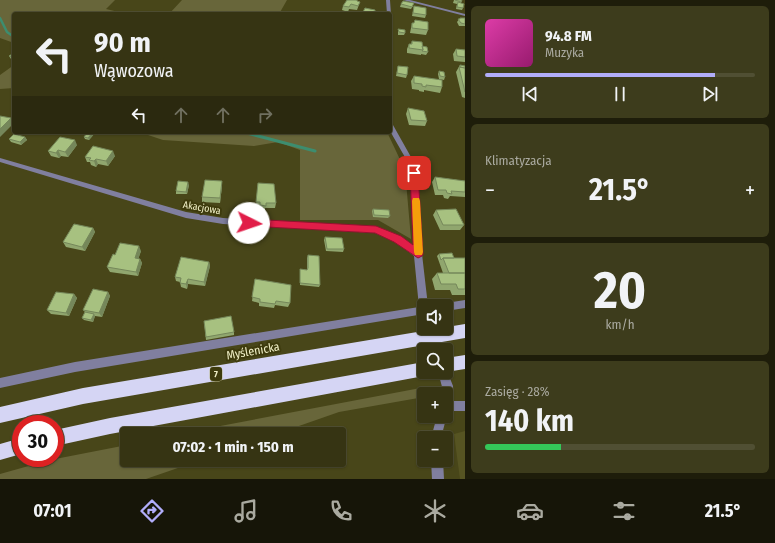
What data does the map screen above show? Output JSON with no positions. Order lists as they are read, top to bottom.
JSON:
{
  "streets": {
    "highway": ["Myślenicka", "7"],
    "street": ["Akacjowa"]
  },
  "page": {
    "turn": ["90 m", "Wąwozowa"],
    "song": ["94.8 FM", "Muzyka"],
    "tile": [
      "Klimatyzacja",
      ["20", "km/h"],
      ["Zasięg · 28%", "140 km"]
    ],
    "heat": ["−", "21.5°", "+"],
    "map_buttons": ["+", "−"],
    "limit": "30",
    "trip": "07:02 · 1 min · 150 m",
    "tabs": ["07:01", "21.5°"]
  }
}
